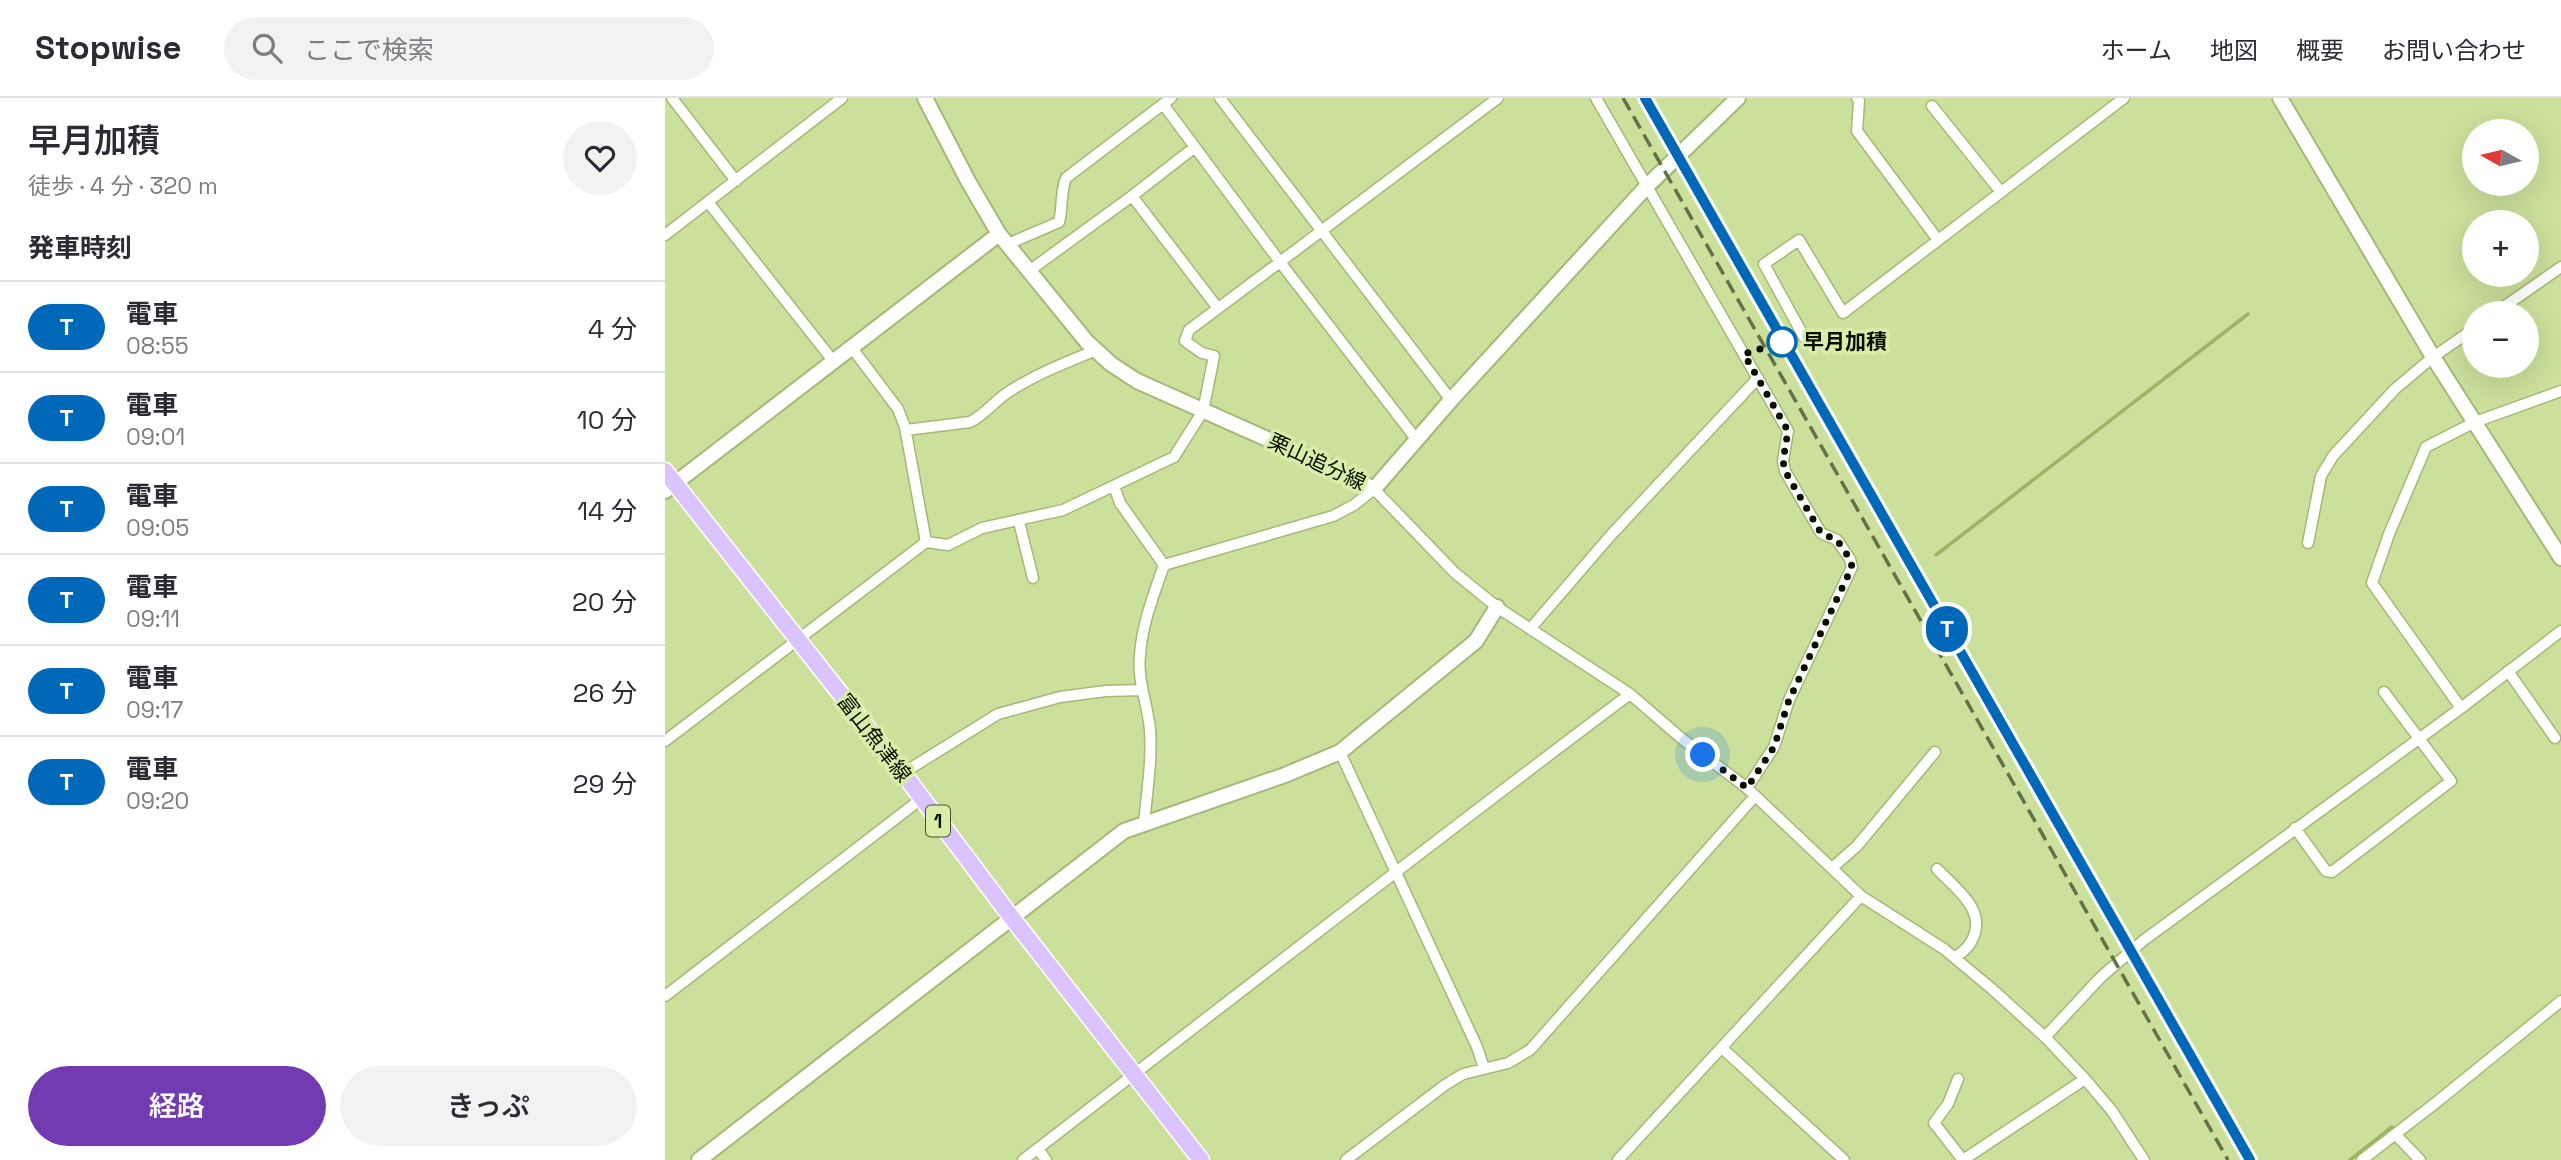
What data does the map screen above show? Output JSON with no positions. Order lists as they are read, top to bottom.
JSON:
{
  "streets": {
    "main road": ["富山魚津線", "1"],
    "street": ["栗山追分線"]
  },
  "places": ["早月加積"],
  "north": "left",
  "page": {
    "header": "Stopwise",
    "search": "ここで検索",
    "nav": [
      "ホーム",
      "地図",
      "概要",
      "お問い合わせ"
    ],
    "heading": [
      ["早月加積", "徒歩 · 4 分 · 320 m"],
      "発車時刻"
    ],
    "on_map": "T",
    "map_buttons": ["+", "−"],
    "list": [
      {
        "mark": "T",
        "name": "電車",
        "note": "08:55",
        "value": "4 分"
      },
      {
        "mark": "T",
        "name": "電車",
        "note": "09:01",
        "value": "10 分"
      },
      {
        "mark": "T",
        "name": "電車",
        "note": "09:05",
        "value": "14 分"
      },
      {
        "mark": "T",
        "name": "電車",
        "note": "09:11",
        "value": "20 分"
      },
      {
        "mark": "T",
        "name": "電車",
        "note": "09:17",
        "value": "26 分"
      },
      {
        "mark": "T",
        "name": "電車",
        "note": "09:20",
        "value": "29 分"
      }
    ],
    "buttons": ["経路", "きっぷ"]
  }
}
